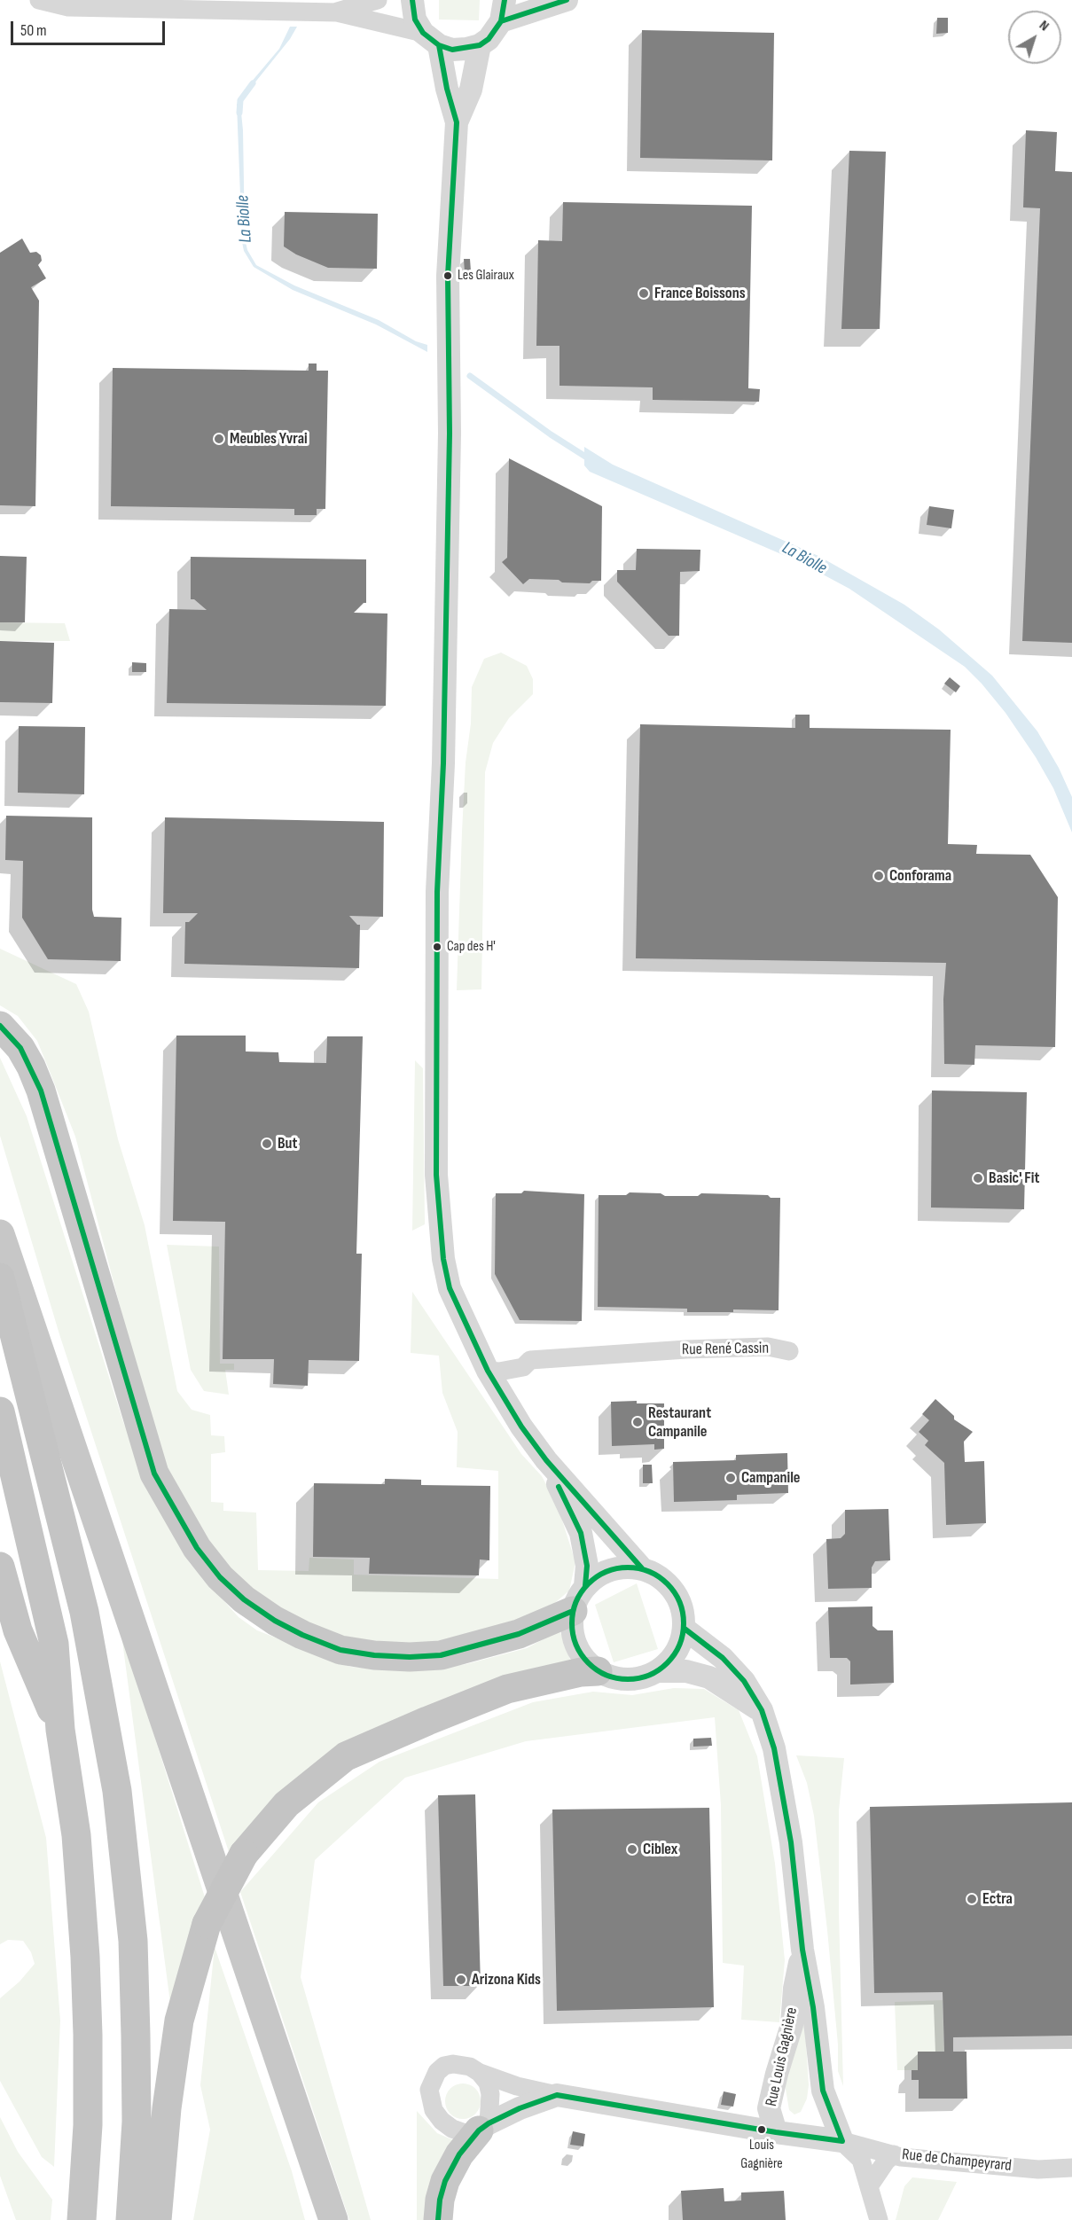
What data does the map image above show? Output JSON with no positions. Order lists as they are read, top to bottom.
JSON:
{
  "streets": {
    "street": ["Rue René Cassin", "Rue Louis Gagnière", "Rue de Champeyrard"]
  },
  "crossings": [
    ["Rue Louis Gagnière", "Rue de Champeyrard"]
  ],
  "water": ["La Biolle"],
  "places": [
    "Les Glairaux",
    "France Boissons",
    "Meubles Yvrai",
    "Conforama",
    "Cap des H'",
    "But",
    "Basic' Fit",
    "Restaurant Campanile",
    "Campanile",
    "Ciblex",
    "Ectra",
    "Arizona Kids",
    "Louis Gagnière"
  ],
  "scale_bar": "50 m",
  "north": "top right"
}
